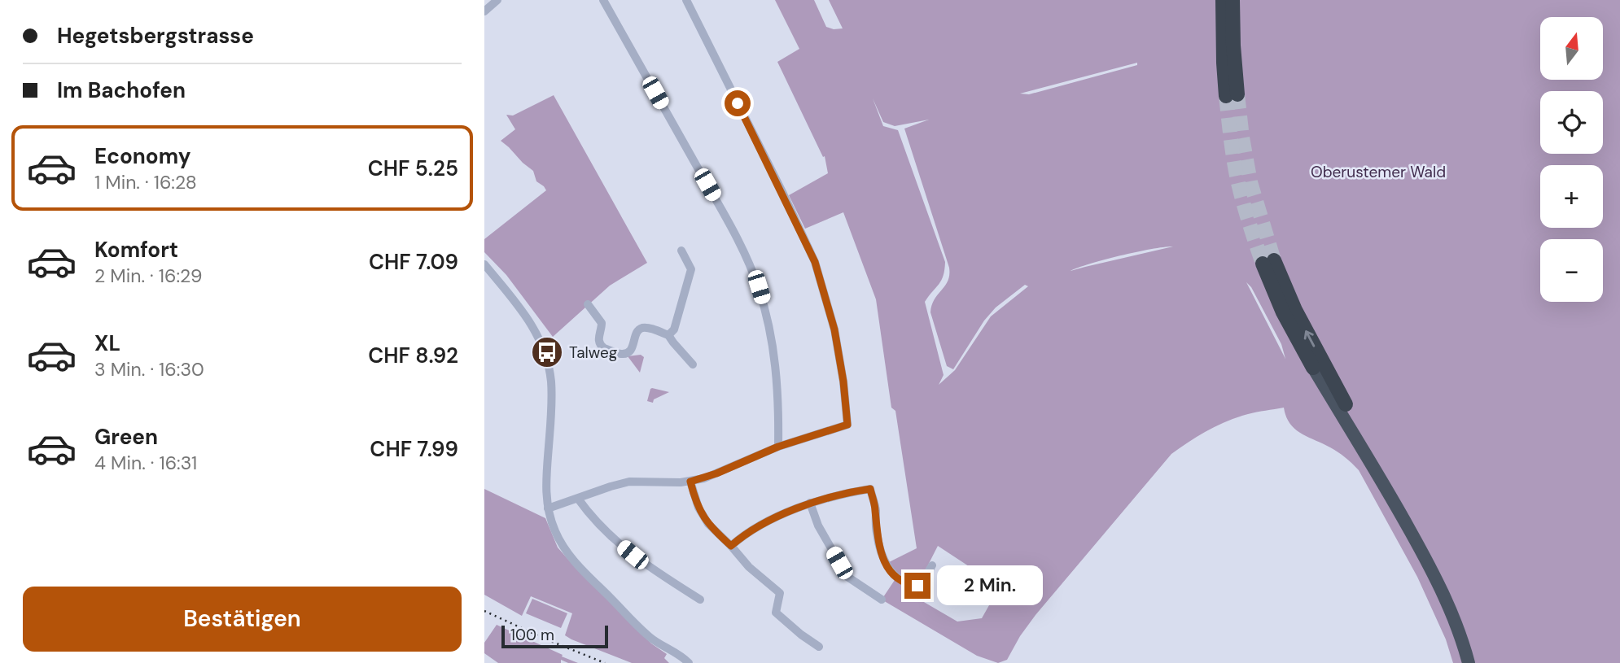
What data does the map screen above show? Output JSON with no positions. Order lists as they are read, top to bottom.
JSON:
{
  "parks": ["Oberustemer Wald"],
  "places": {
    "bus stop": ["Talweg"]
  },
  "scale_bar": "100 m",
  "north": "top",
  "page": {
    "banner": ["Hegetsbergstrasse", "Im Bachofen"],
    "map_buttons": ["+", "−"],
    "list": [
      {
        "name": "Economy",
        "note": "1 Min. · 16:28",
        "value": "CHF 5.25"
      },
      {
        "name": "Komfort",
        "note": "2 Min. · 16:29",
        "value": "CHF 7.09"
      },
      {
        "name": "XL",
        "note": "3 Min. · 16:30",
        "value": "CHF 8.92"
      },
      {
        "name": "Green",
        "note": "4 Min. · 16:31",
        "value": "CHF 7.99"
      }
    ],
    "bubble": "2 Min.",
    "buttons": "Bestätigen",
    "scale": "100 m"
  }
}
